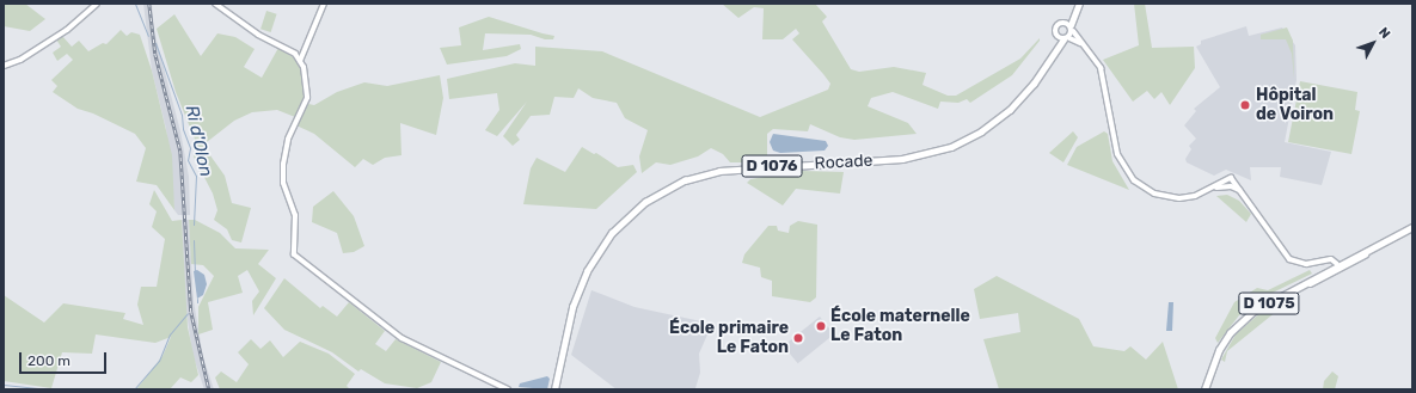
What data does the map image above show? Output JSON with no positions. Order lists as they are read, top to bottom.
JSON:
{
  "streets": {
    "main road": ["Rocade", "D 1076", "D 1075"]
  },
  "water": ["Ri d'Olon"],
  "places": ["Hôpital de Voiron", "École maternelle Le Faton", "École primaire Le Faton"],
  "scale_bar": "200 m",
  "north": "top right"
}
